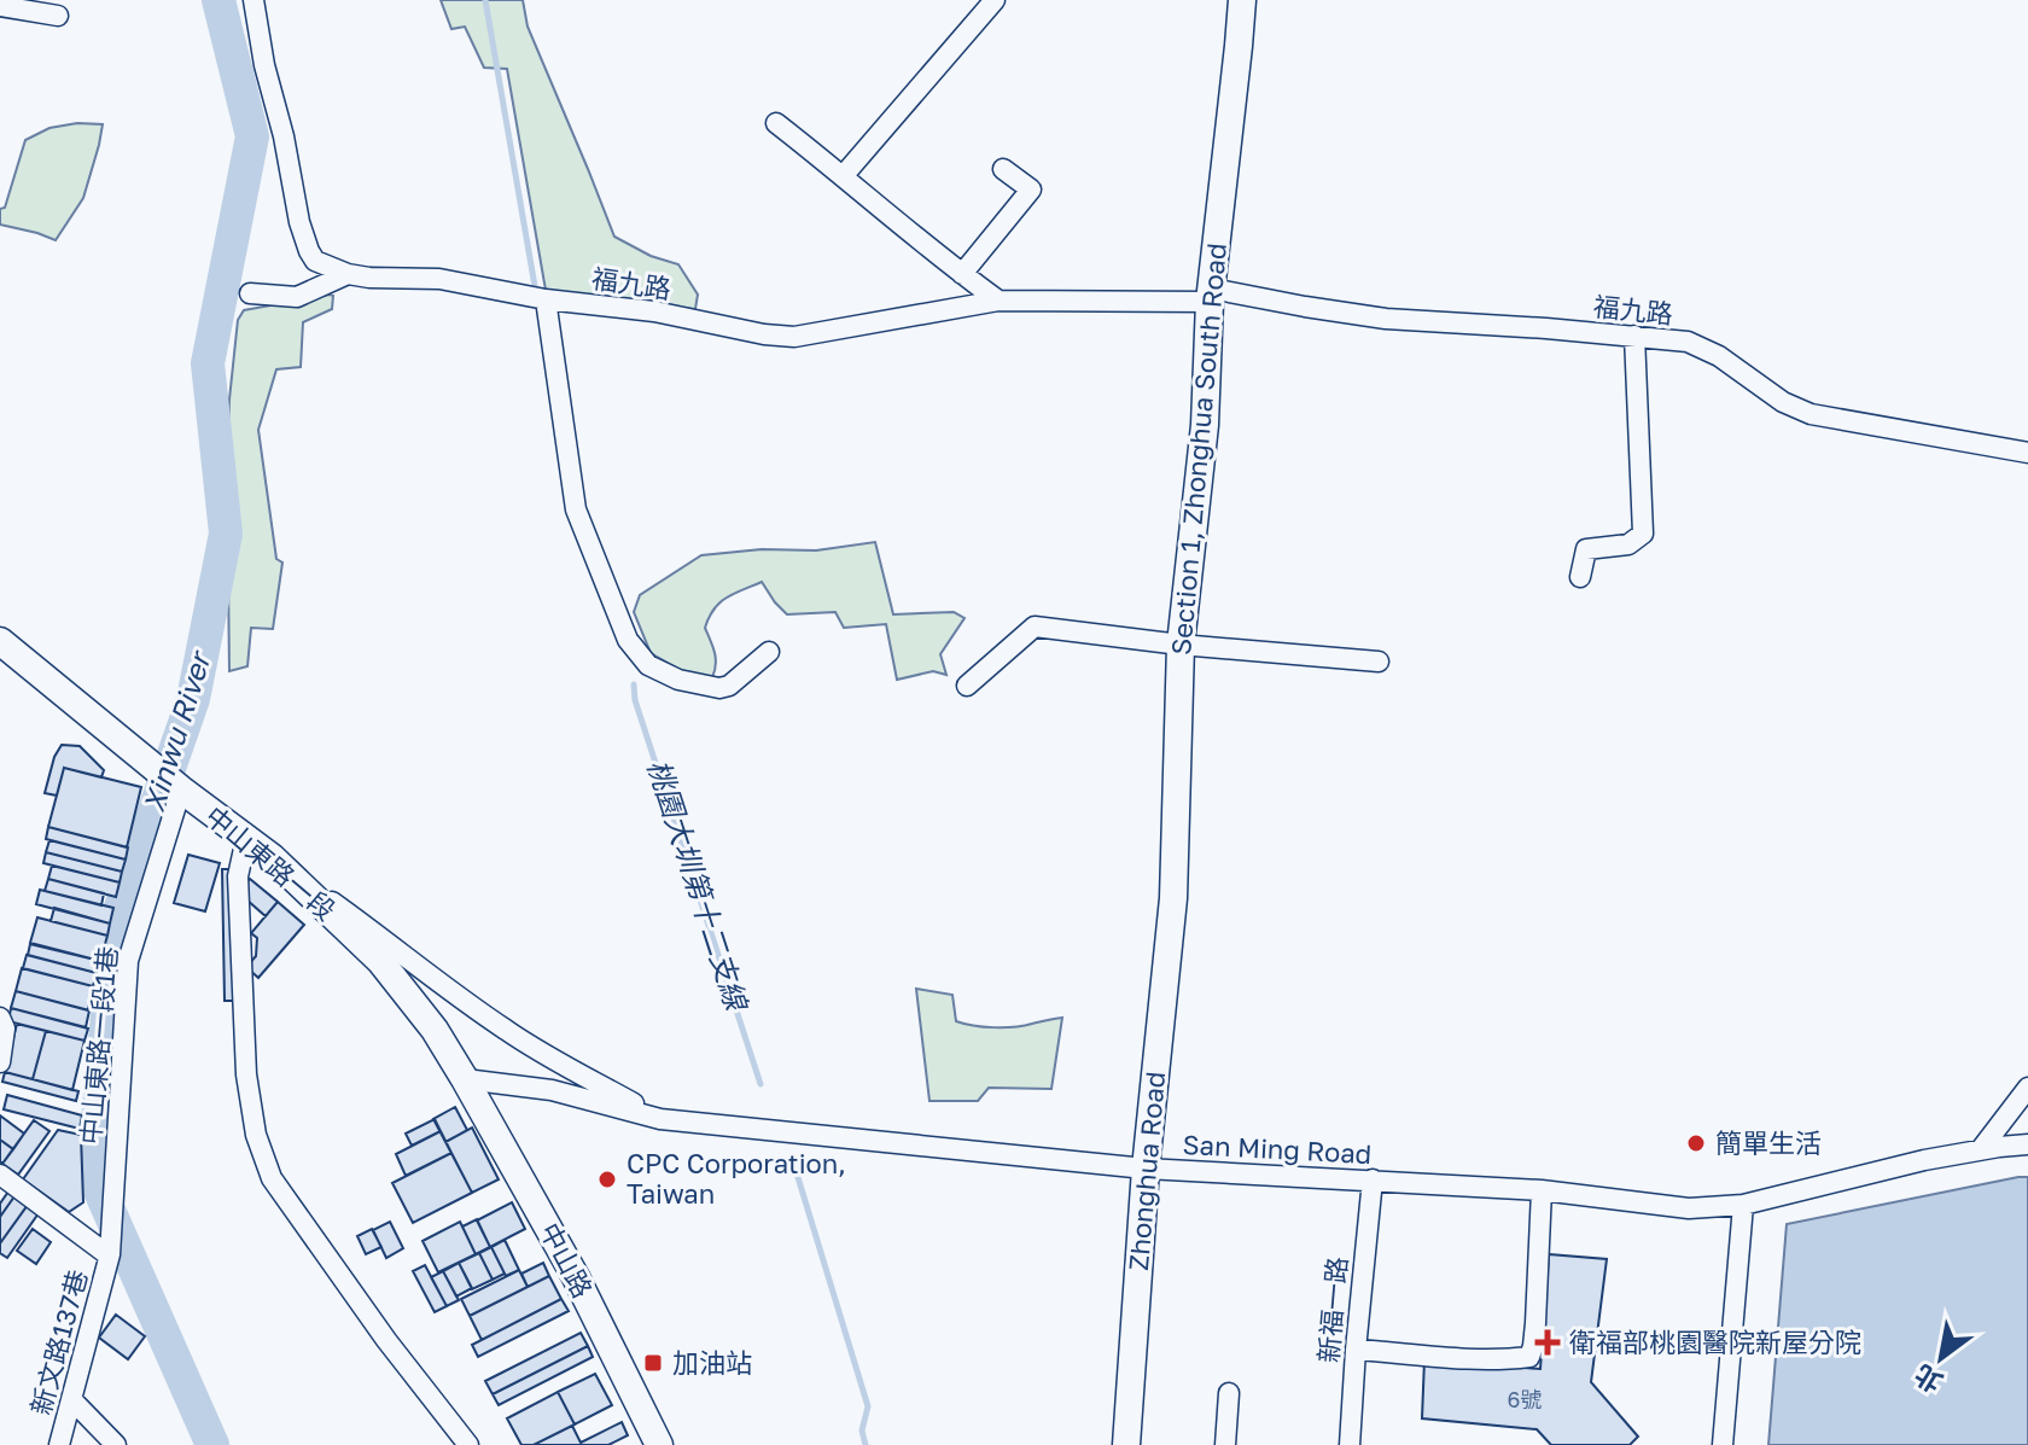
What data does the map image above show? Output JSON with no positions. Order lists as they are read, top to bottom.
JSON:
{
  "streets": {
    "main road": [
      "Section 1, Zhonghua South Road",
      "中山東路一段",
      "Zhonghua Road",
      "中山路"
    ],
    "street": [
      "福九路",
      "中山東路一段1巷",
      "San Ming Road",
      "新福一路",
      "新文路137巷"
    ]
  },
  "crossings": [
    ["福九路", "Section 1, Zhonghua South Road"],
    ["Section 1, Zhonghua South Road", "Zhonghua Road"],
    ["中山東路一段", "中山東路一段1巷"],
    ["中山東路一段", "San Ming Road"],
    ["中山東路一段", "中山路"],
    ["中山東路一段1巷", "新文路137巷"],
    ["San Ming Road", "Zhonghua Road"],
    ["San Ming Road", "中山路"],
    ["San Ming Road", "新福一路"]
  ],
  "water": ["Xinwu River", "桃園大圳第十二支線"],
  "places": {
    "other": ["簡單生活", "CPC Corporation, Taiwan"],
    "health": ["衛福部桃園醫院新屋分院"],
    "transit": ["加油站"]
  },
  "house_numbers": ["6號"],
  "north": "bottom left"
}
